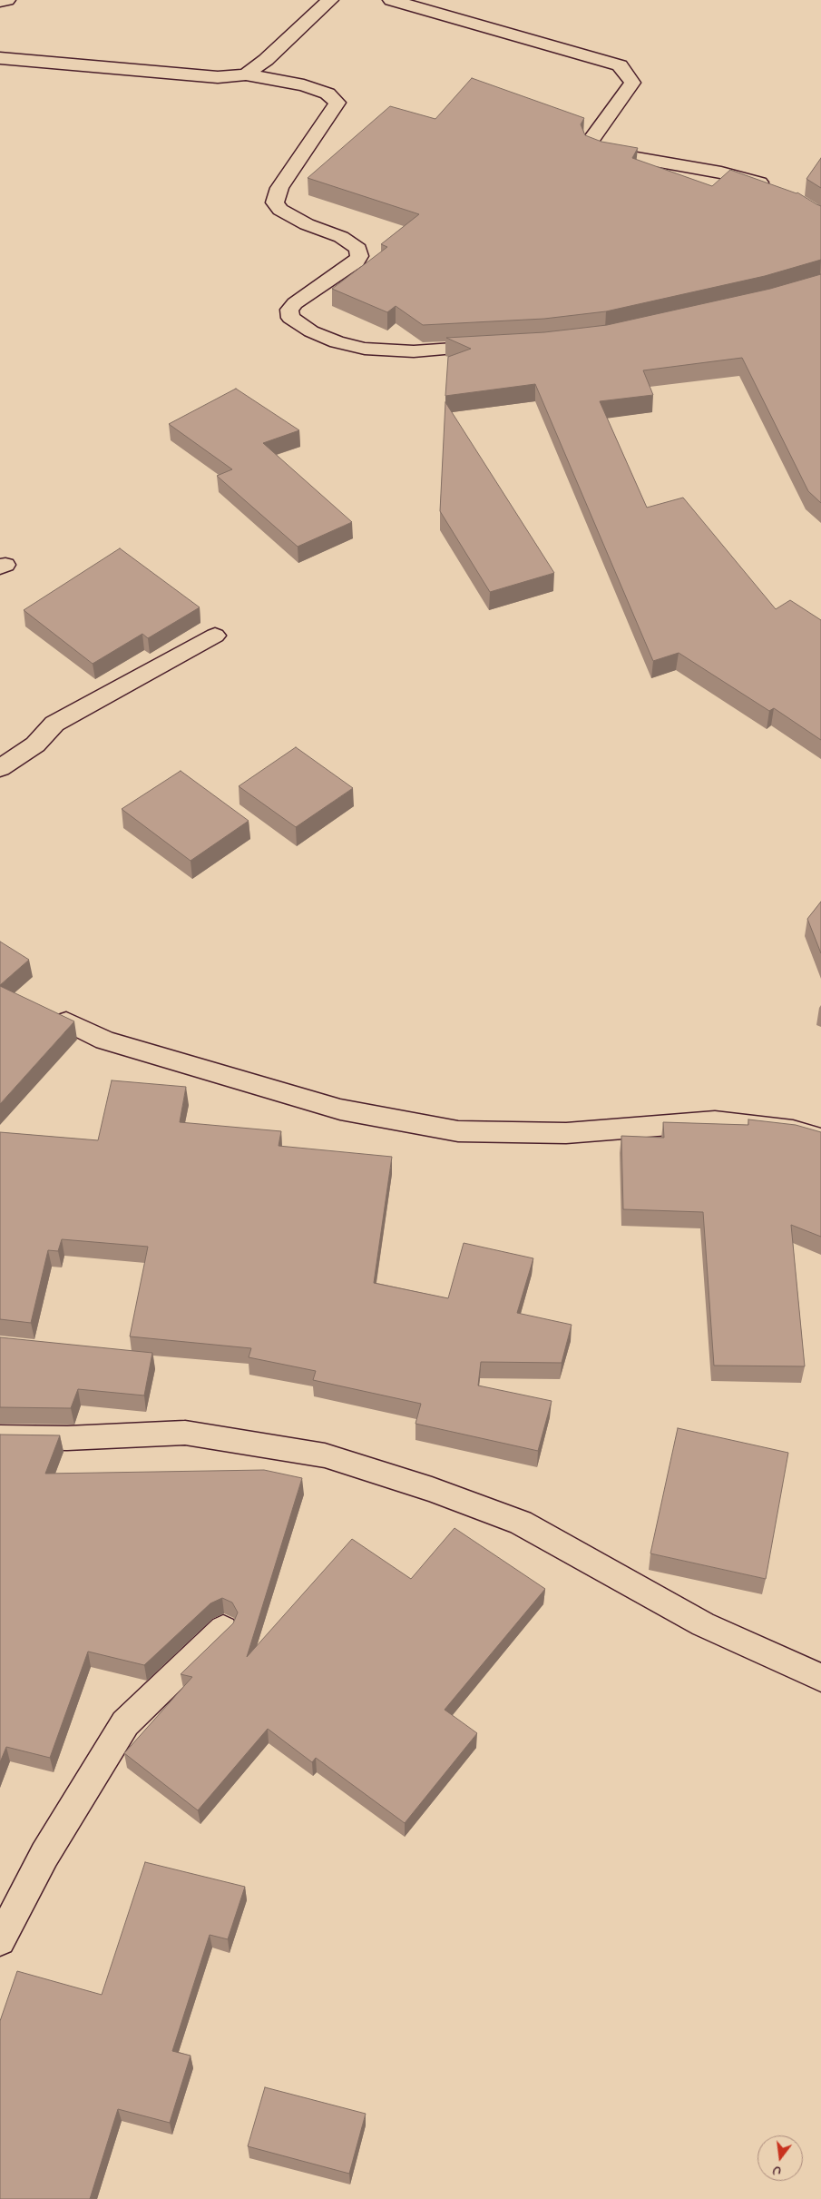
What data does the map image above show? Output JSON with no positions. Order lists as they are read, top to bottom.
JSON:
{
  "north": "bottom"
}
